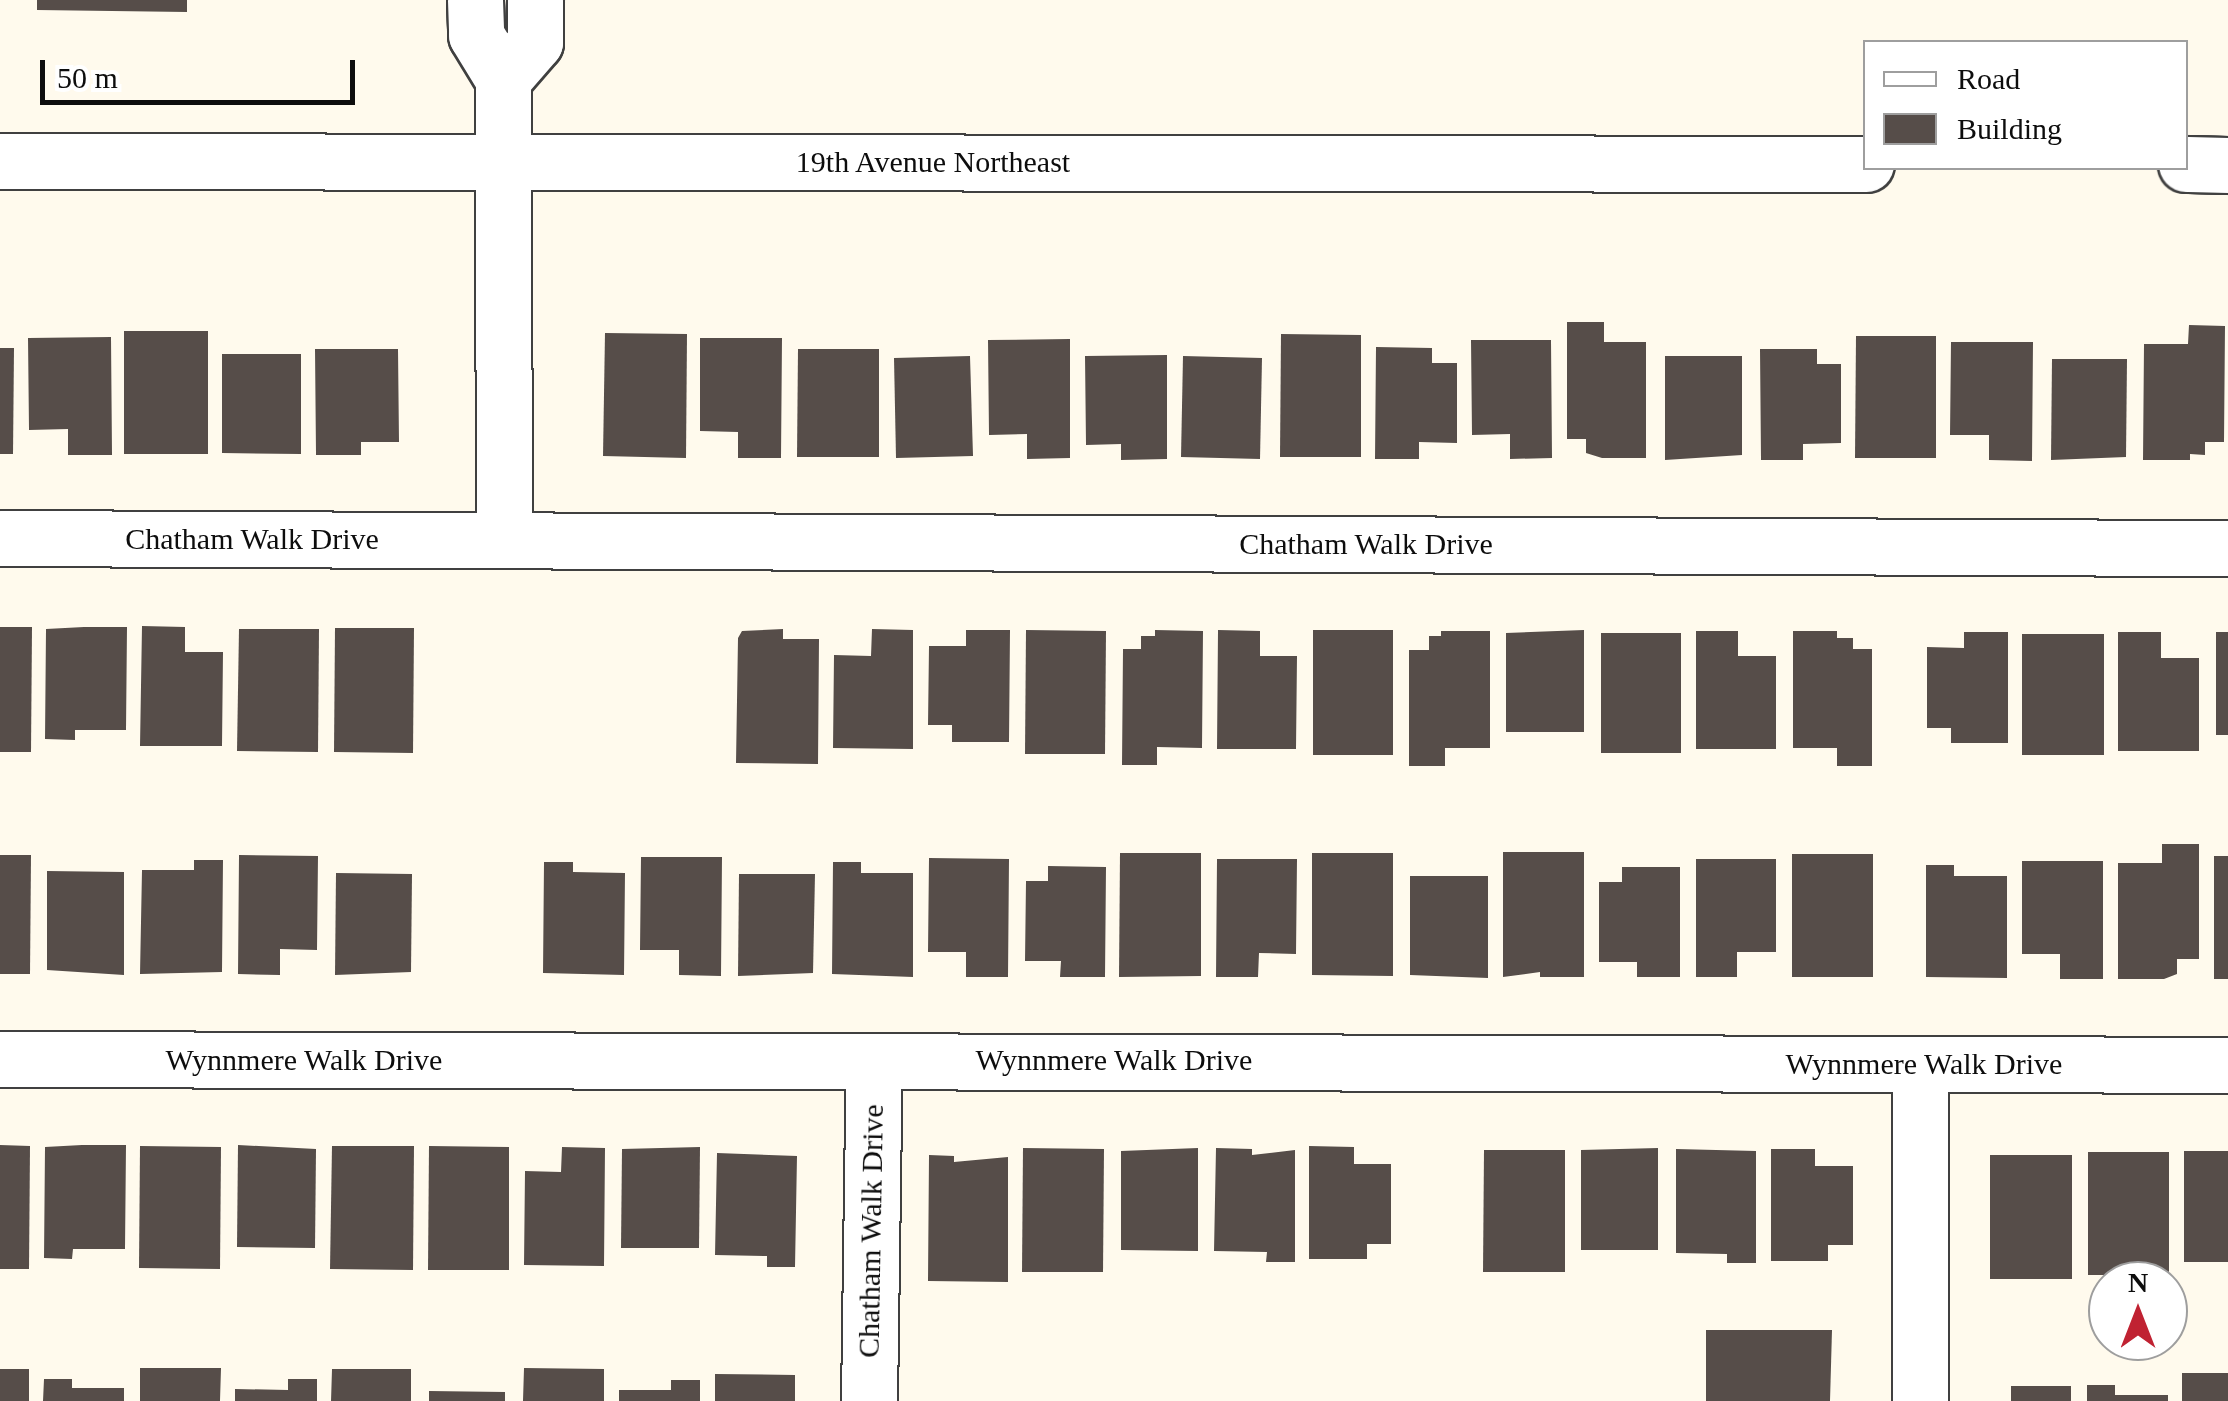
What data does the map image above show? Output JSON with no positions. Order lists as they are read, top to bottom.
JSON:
{
  "streets": {
    "street": ["19th Avenue Northeast", "Chatham Walk Drive", "Wynnmere Walk Drive"]
  },
  "crossings": [
    ["Chatham Walk Drive", "Wynnmere Walk Drive"]
  ],
  "legend": ["Road", "Building"],
  "scale_bar": "50 m",
  "north": "top"
}
